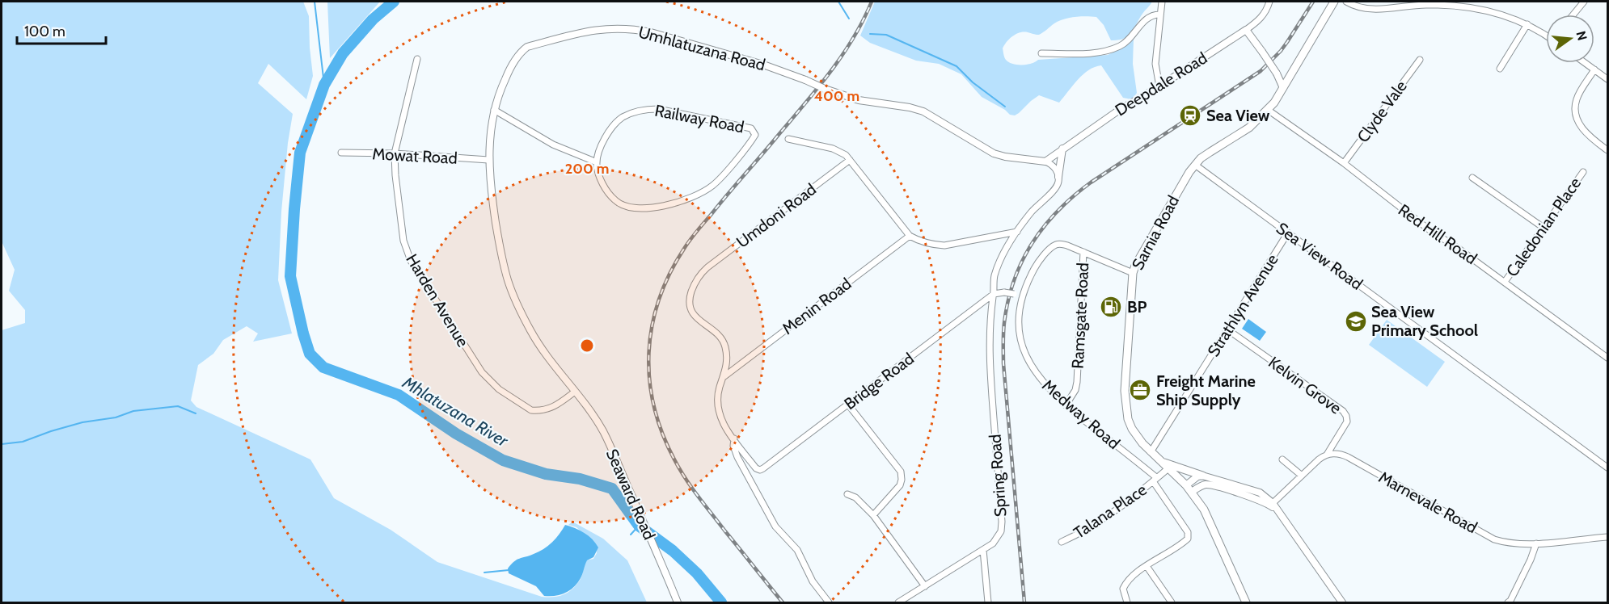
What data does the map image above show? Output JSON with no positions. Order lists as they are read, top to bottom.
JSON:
{
  "streets": {
    "main road": ["Sarnia Road"],
    "street": [
      "Umhlatuzana Road",
      "Deepdale Road",
      "Clyde Vale",
      "Railway Road",
      "Mowat Road",
      "Umdoni Road",
      "Caledonian Place",
      "Red Hill Road",
      "Sea View Road",
      "Harden Avenue",
      "Strathlyn Avenue",
      "Menin Road",
      "Ramsgate Road",
      "Bridge Road",
      "Kelvin Grove",
      "Medway Road",
      "Spring Road",
      "Seaward Road",
      "Marnevale Road",
      "Talana Place"
    ]
  },
  "crossings": [
    ["Umhlatuzana Road", "Deepdale Road"],
    ["Umhlatuzana Road", "Mowat Road"],
    ["Umhlatuzana Road", "Harden Avenue"],
    ["Umhlatuzana Road", "Seaward Road"],
    ["Clyde Vale", "Red Hill Road"],
    ["Mowat Road", "Harden Avenue"],
    ["Umdoni Road", "Menin Road"],
    ["Caledonian Place", "Red Hill Road"],
    ["Sarnia Road", "Red Hill Road"],
    ["Sarnia Road", "Sea View Road"],
    ["Sarnia Road", "Strathlyn Avenue"],
    ["Sarnia Road", "Medway Road"],
    ["Sea View Road", "Strathlyn Avenue"],
    ["Harden Avenue", "Seaward Road"],
    ["Strathlyn Avenue", "Kelvin Grove"],
    ["Ramsgate Road", "Medway Road"],
    ["Bridge Road", "Spring Road"],
    ["Kelvin Grove", "Marnevale Road"],
    ["Medway Road", "Talana Place"]
  ],
  "water": ["Mhlatuzana River"],
  "places": {
    "station": ["Sea View"],
    "fuel station": ["BP"],
    "school or university": ["Sea View Primary School"],
    "office": ["Freight Marine Ship Supply"]
  },
  "scale_bar": "100 m",
  "north": "right",
  "rings": ["400 m", "200 m"]
}
